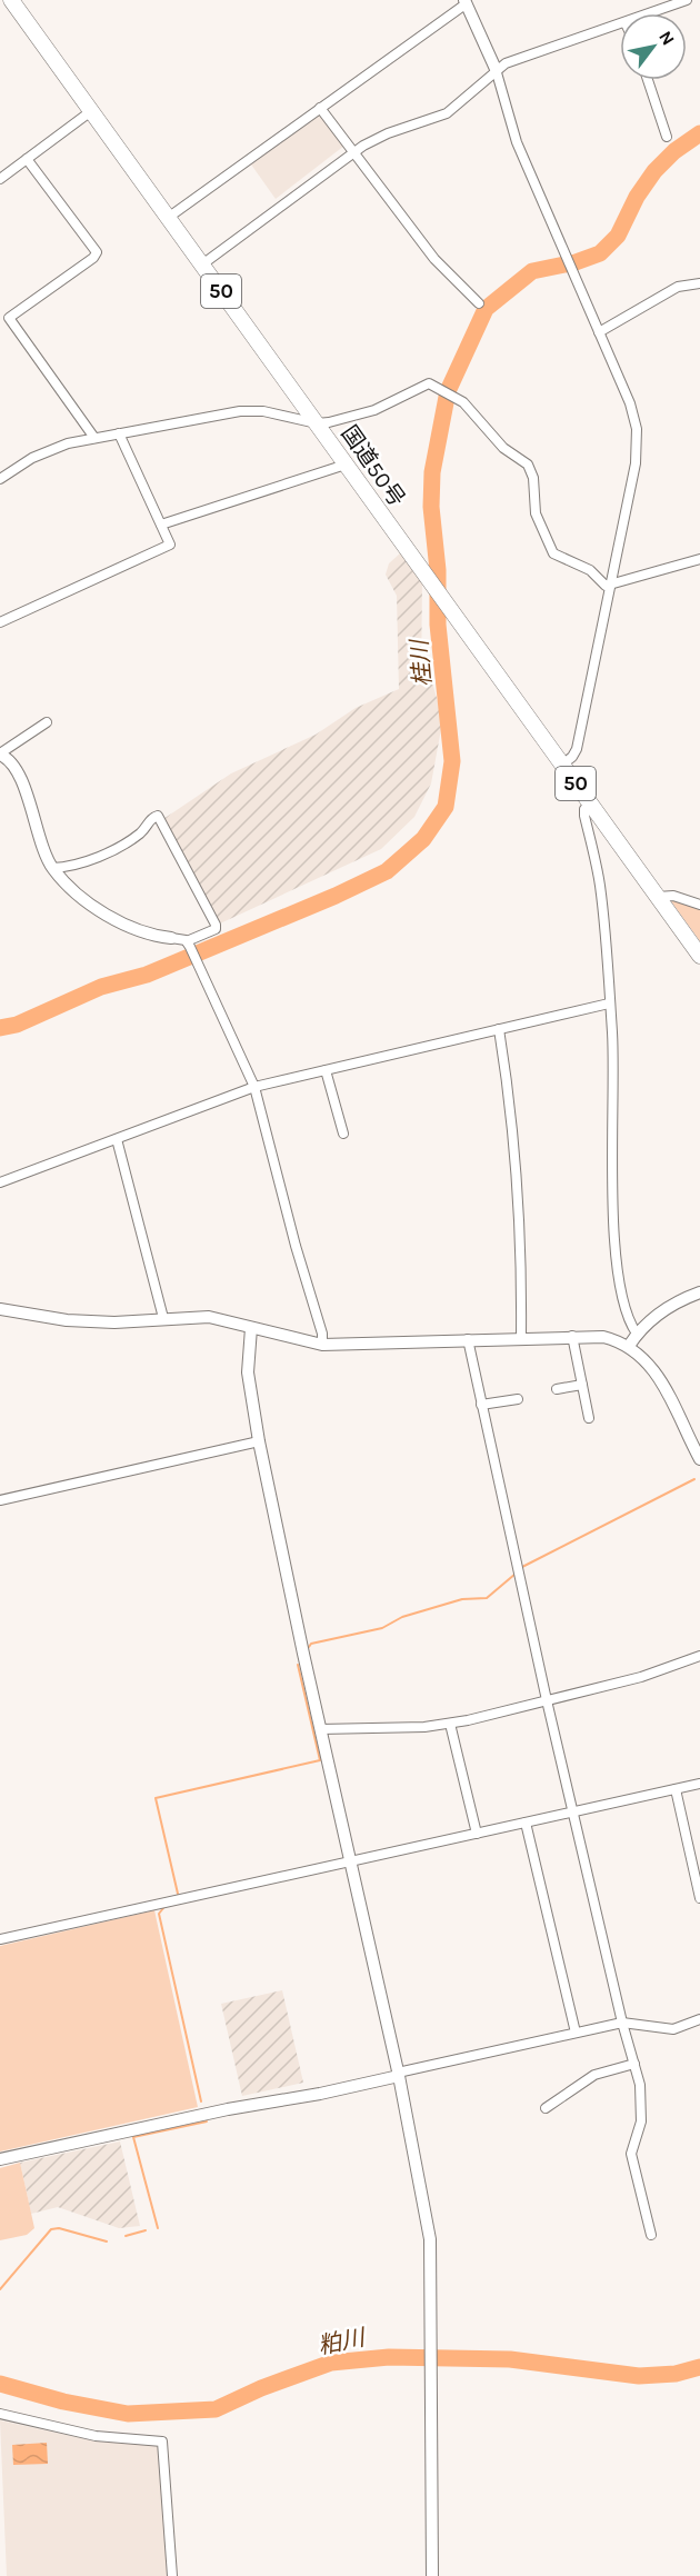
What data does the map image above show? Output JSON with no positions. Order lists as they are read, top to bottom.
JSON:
{
  "streets": {
    "highway": ["50", "国道50号"]
  },
  "water": ["桂川", "粕川"],
  "north": "top right"
}
